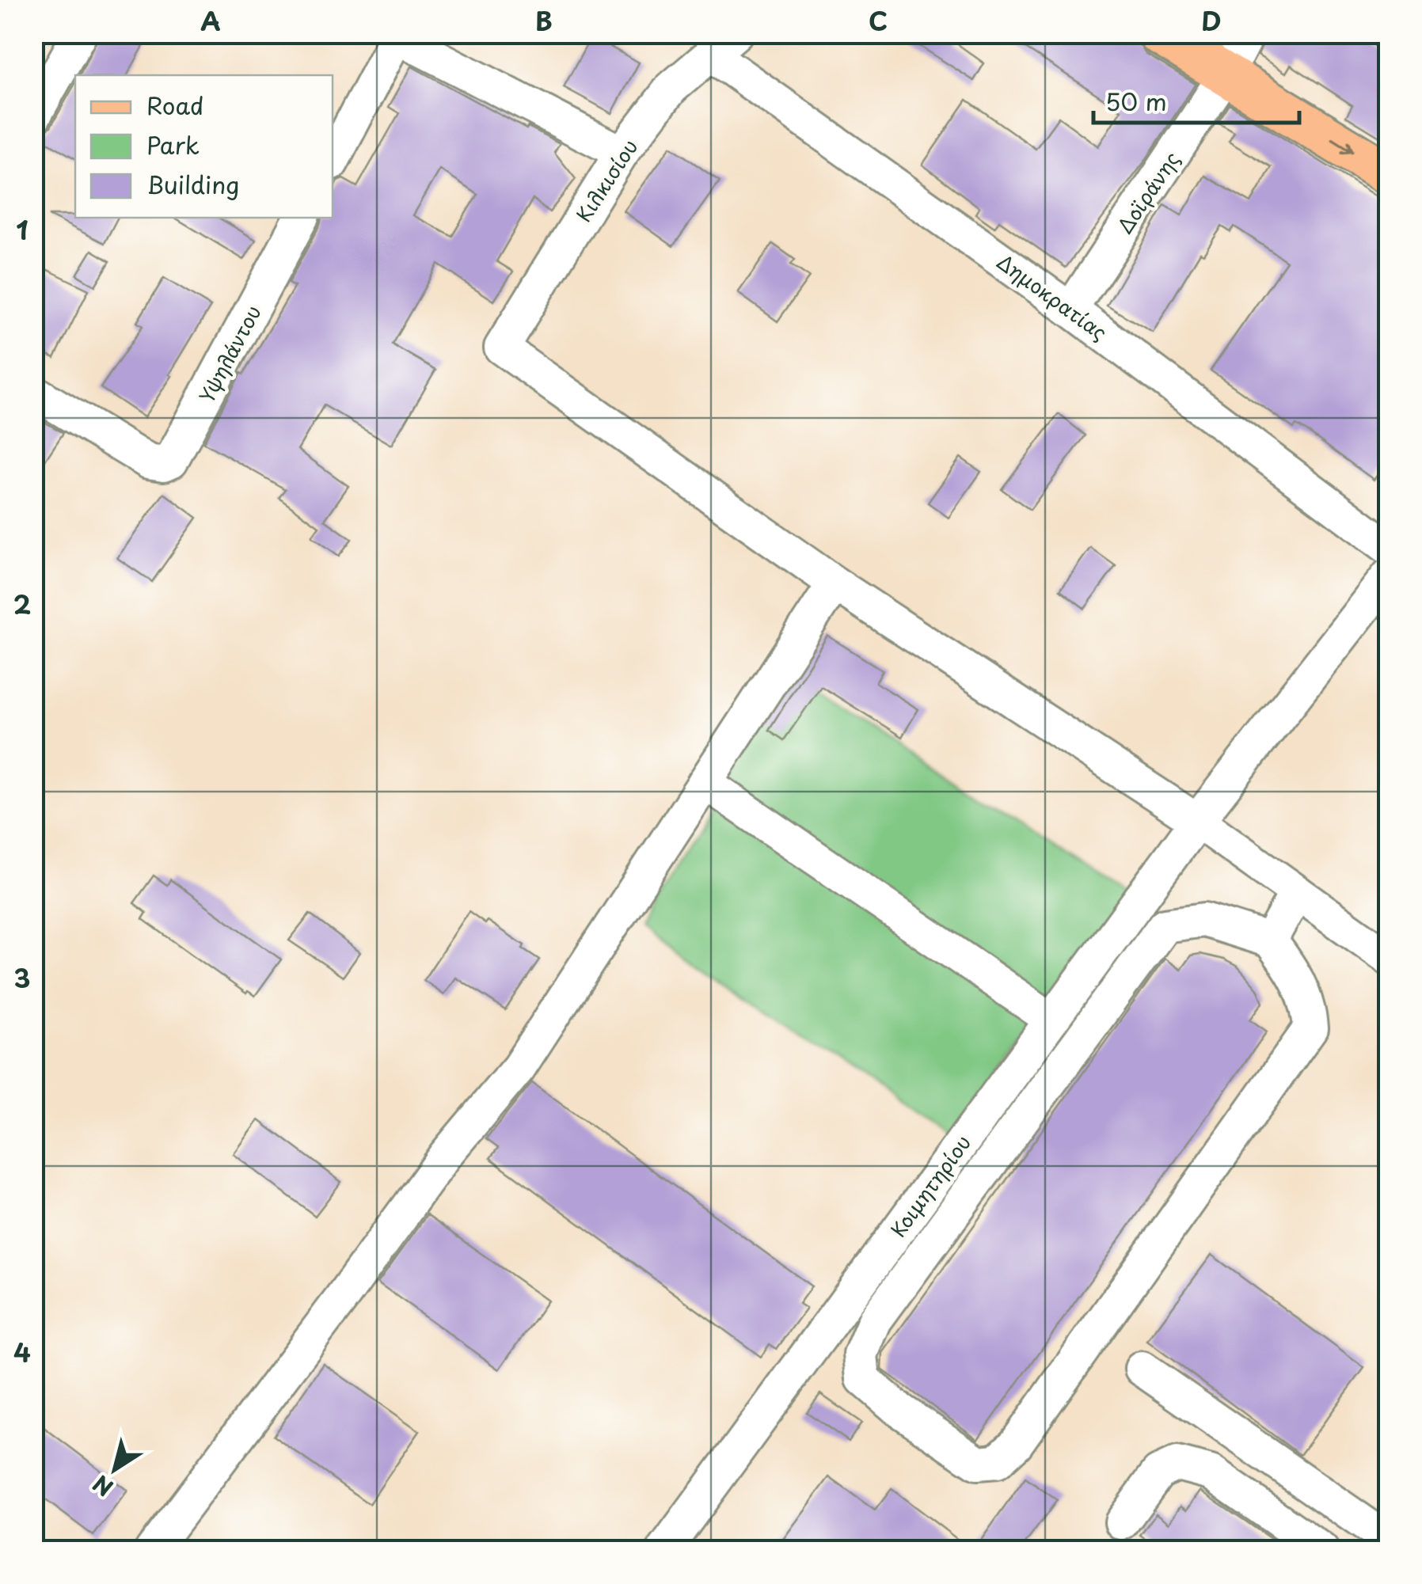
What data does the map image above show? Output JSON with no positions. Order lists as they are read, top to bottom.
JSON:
{
  "streets": {
    "street": [
      "Κιλκισίου",
      "Δοϊράνης",
      "Δημοκρατίας",
      "Υψηλάντου",
      "Κοιμητηρίου"
    ]
  },
  "crossings": [
    ["Κιλκισίου", "Δημοκρατίας"],
    ["Δοϊράνης", "Δημοκρατίας"]
  ],
  "legend": ["Road", "Park", "Building"],
  "scale_bar": "50 m",
  "north": "bottom left",
  "grid": {
    "columns": [
      "A",
      "B",
      "C",
      "D"
    ],
    "rows": [
      "1",
      "2",
      "3",
      "4"
    ]
  }
}
